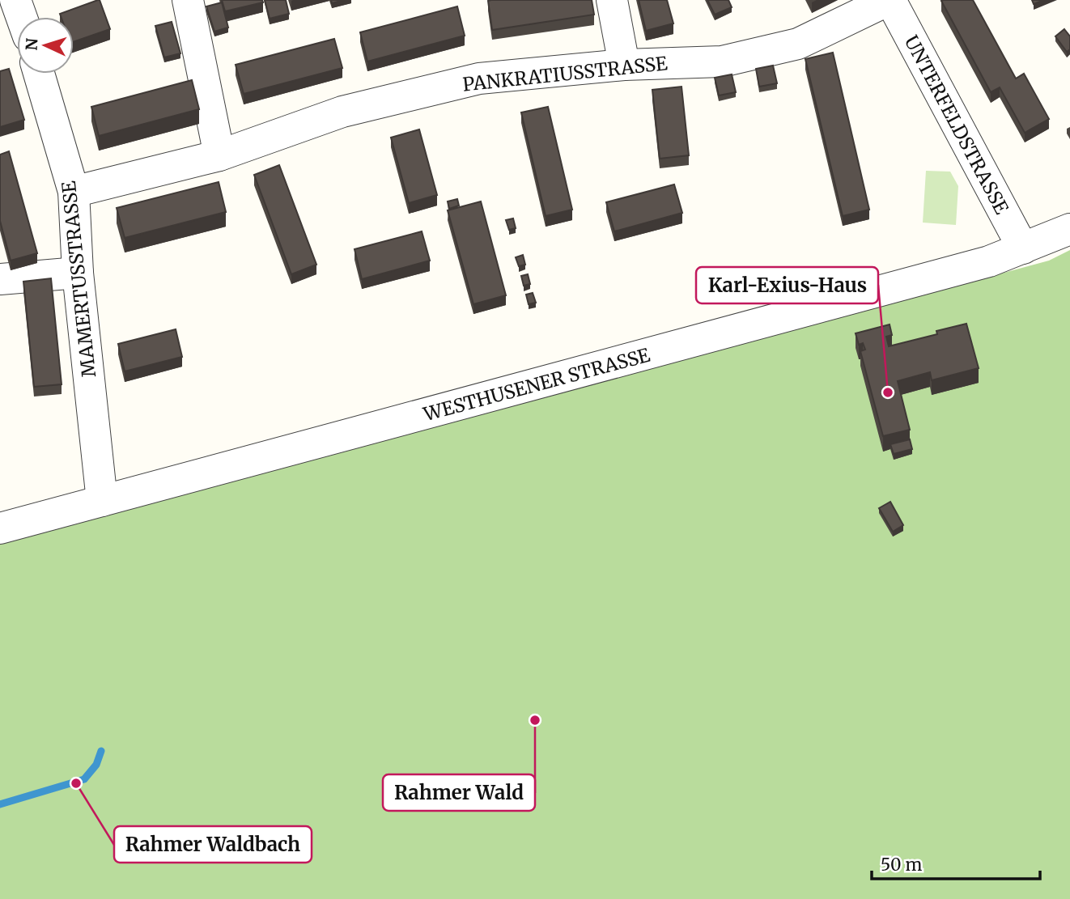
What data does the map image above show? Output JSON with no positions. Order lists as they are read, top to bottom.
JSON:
{
  "streets": {
    "street": [
      "PANKRATIUSSTRASSE",
      "UNTERFELDSTRASSE",
      "MAMERTUSSTRASSE",
      "WESTHUSENER STRASSE"
    ]
  },
  "crossings": [
    ["PANKRATIUSSTRASSE", "UNTERFELDSTRASSE"],
    ["PANKRATIUSSTRASSE", "MAMERTUSSTRASSE"],
    ["UNTERFELDSTRASSE", "WESTHUSENER STRASSE"],
    ["MAMERTUSSTRASSE", "WESTHUSENER STRASSE"]
  ],
  "places": ["Karl-Exius-Haus", "Rahmer Wald", "Rahmer Waldbach"],
  "scale_bar": "50 m",
  "north": "left"
}
